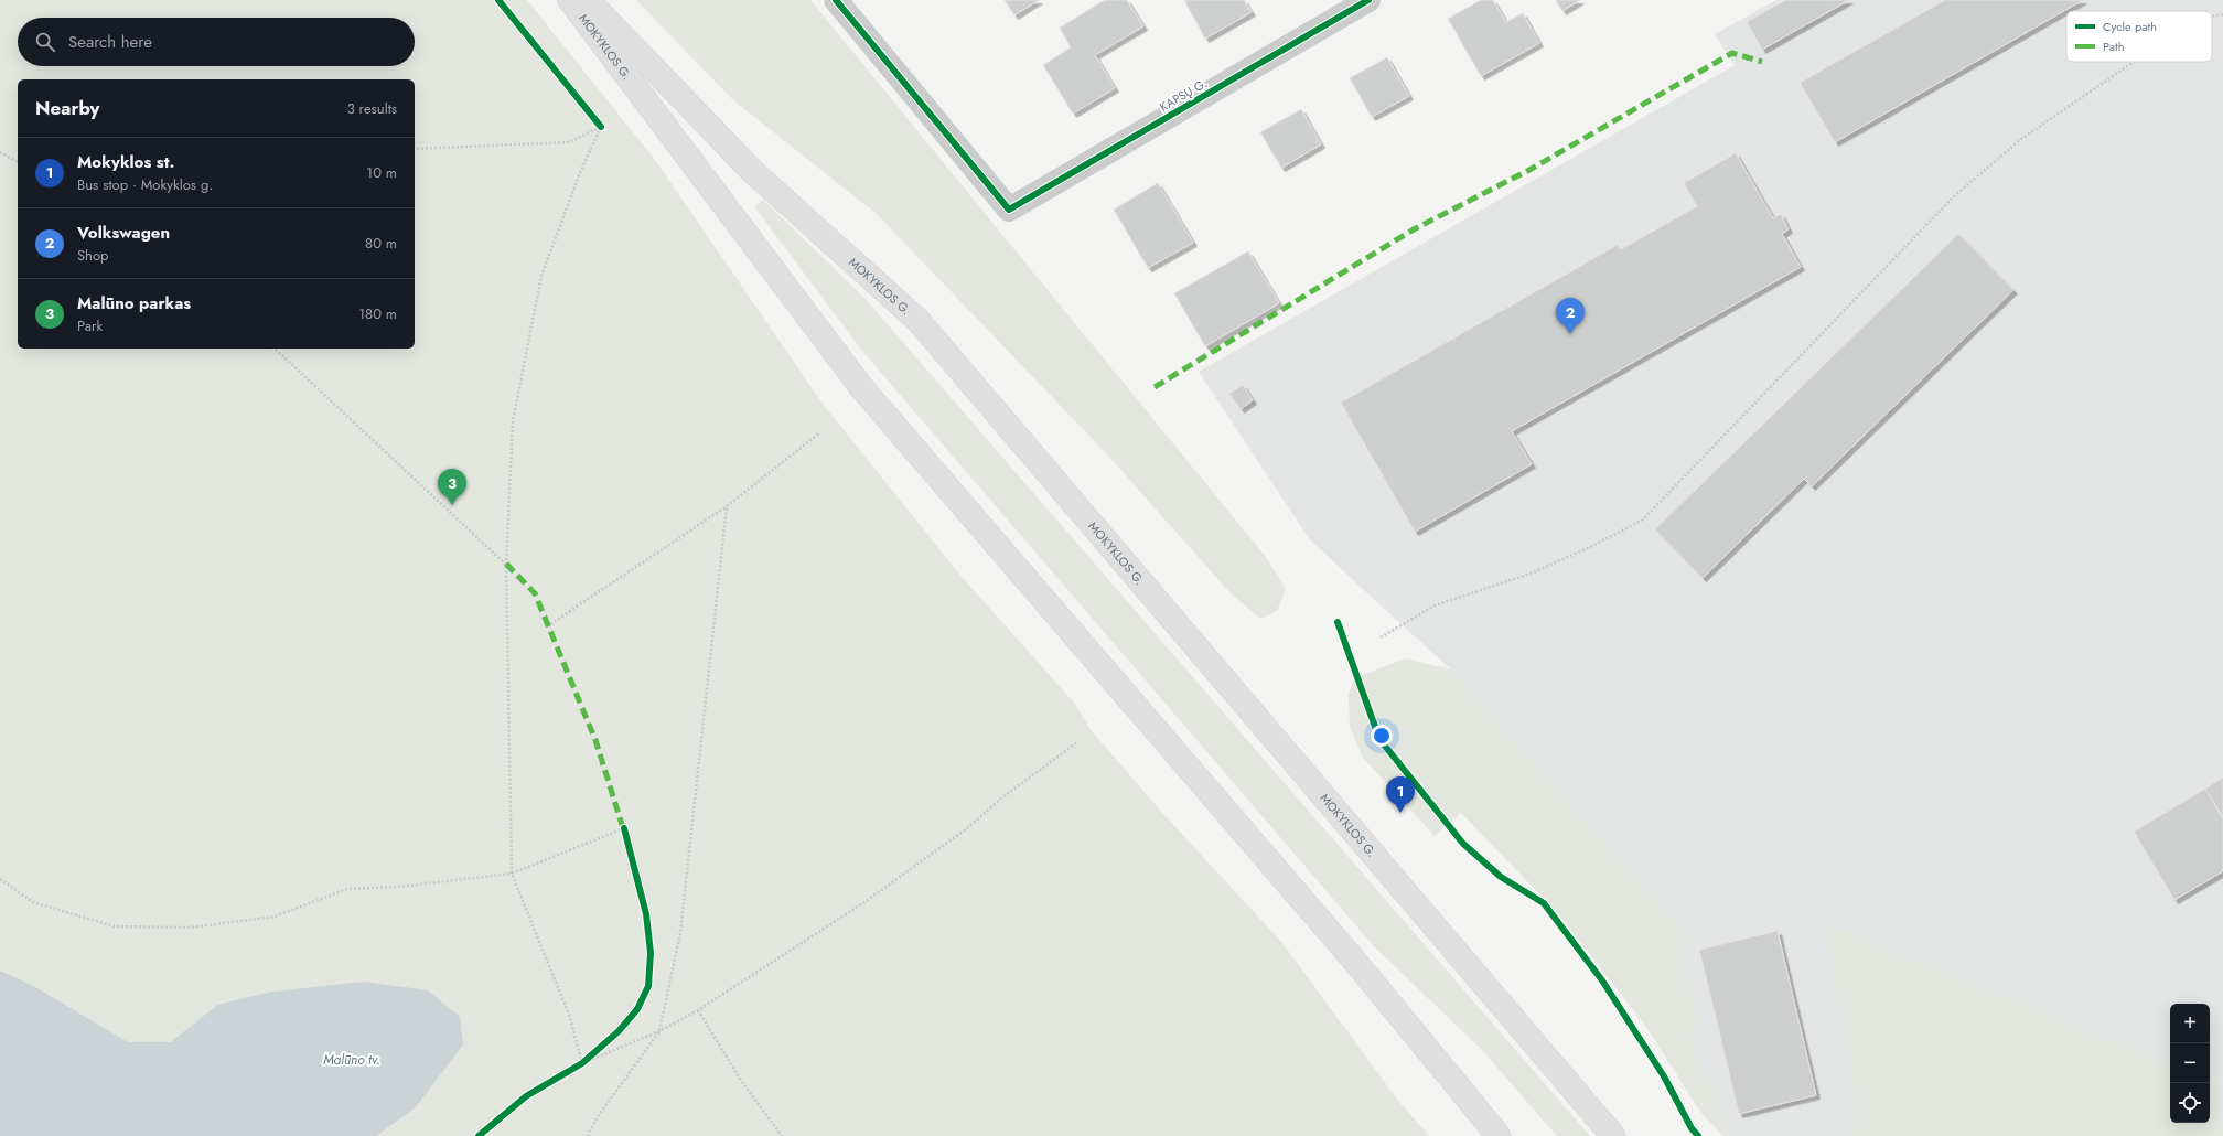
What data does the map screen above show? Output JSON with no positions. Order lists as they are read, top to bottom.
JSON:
{
  "streets": {
    "main road": ["MOKYKLOS G."],
    "street": ["KAPSŲ G."]
  },
  "water": ["Malūno tv."],
  "legend": ["Cycle path", "Path"],
  "page": {
    "search": "Search here",
    "heading": ["Nearby", "3 results"],
    "list": [
      {
        "mark": "1",
        "name": "Mokyklos st.",
        "note": "Bus stop · Mokyklos g.",
        "value": "10 m"
      },
      {
        "mark": "2",
        "name": "Volkswagen",
        "note": "Shop",
        "value": "80 m"
      },
      {
        "mark": "3",
        "name": "Malūno parkas",
        "note": "Park",
        "value": "180 m"
      }
    ],
    "pins": ["2", "3", "1"],
    "map_buttons": ["+", "−"]
  }
}
